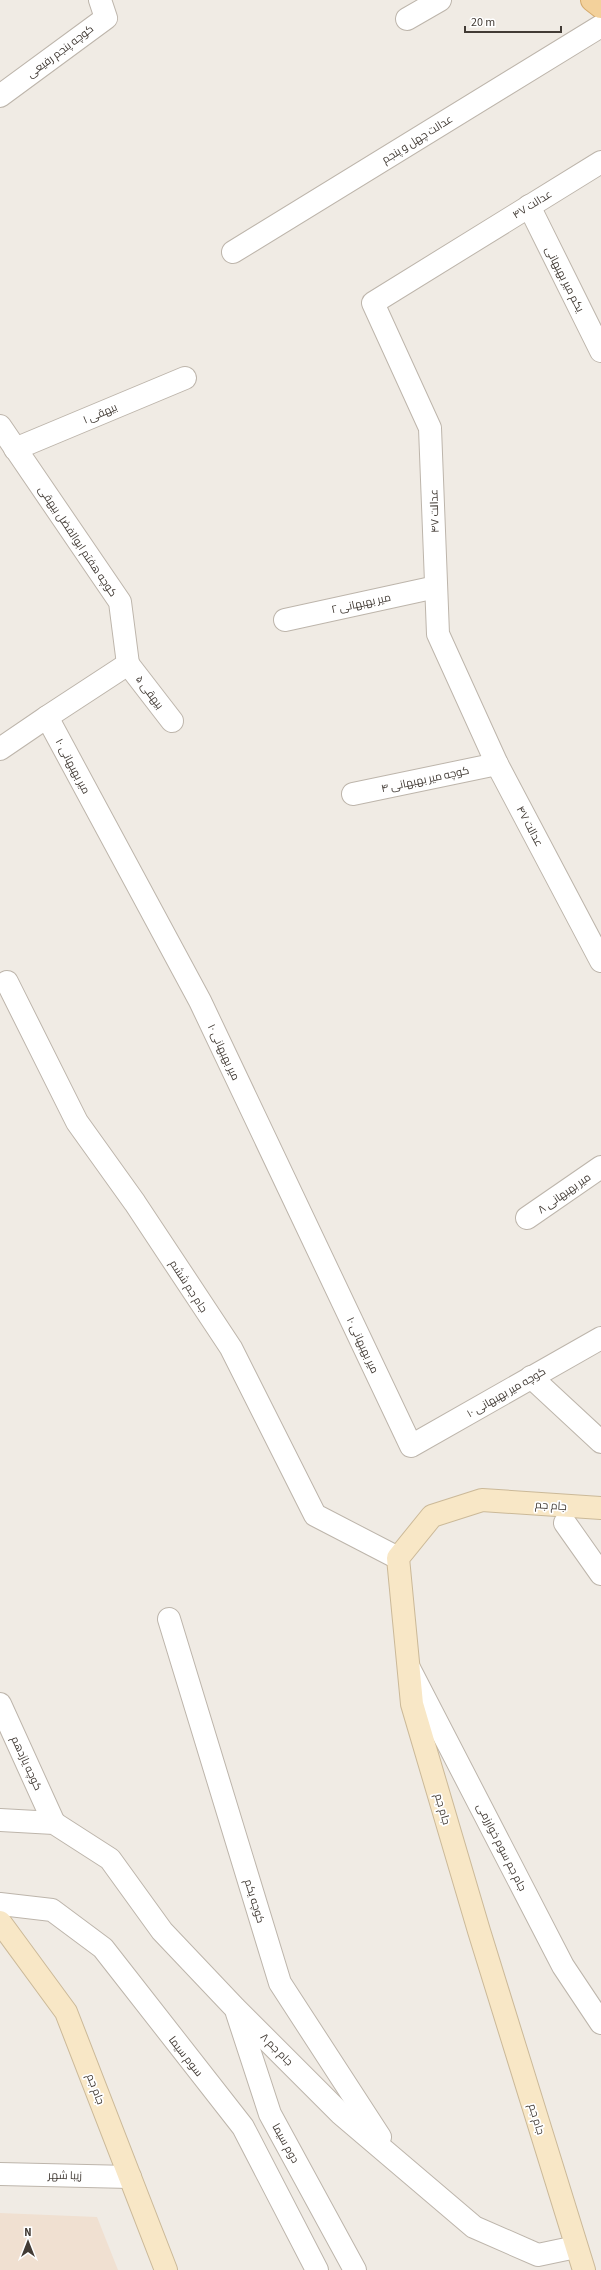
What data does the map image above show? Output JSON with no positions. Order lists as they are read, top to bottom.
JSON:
{
  "streets": {
    "street": [
      "کوچه پنجم رفیعی",
      "عدالت چهل و پنجم",
      "عدالت ۴۷",
      "یکم میر بهبهانی",
      "بیهقی ۱",
      "کوچه هفتم ابوالفضل بیهقی",
      "۲ میر بهبهانی",
      "۵ بیهقی",
      "۱۰ میر بهبهانی",
      "کوچه میر بهبهانی ۴",
      "۸ میر بهبهانی",
      "جام جم ششم",
      "کوچه میر بهبهانی ۱۰",
      "جام جم",
      "کوچه یازدهم",
      "جام جم سوم خوارزمی",
      "کوچه یکم",
      "۸ جام جم",
      "سوم سیما",
      "دوم سیما",
      "زیبا شهر"
    ]
  },
  "crossings": [
    ["عدالت ۴۷", "یکم میر بهبهانی"],
    ["عدالت ۴۷", "۲ میر بهبهانی"],
    ["عدالت ۴۷", "کوچه میر بهبهانی ۴"],
    ["بیهقی ۱", "کوچه هفتم ابوالفضل بیهقی"],
    ["کوچه هفتم ابوالفضل بیهقی", "۵ بیهقی"],
    ["۱۰ میر بهبهانی", "کوچه میر بهبهانی ۱۰"],
    ["جام جم ششم", "جام جم"],
    ["جام جم", "جام جم سوم خوارزمی"],
    ["جام جم", "۸ جام جم"],
    ["جام جم", "زیبا شهر"],
    ["کوچه یازدهم", "۸ جام جم"],
    ["کوچه یکم", "۸ جام جم"],
    ["۸ جام جم", "دوم سیما"]
  ],
  "scale_bar": "20 m",
  "north": "top"
}
